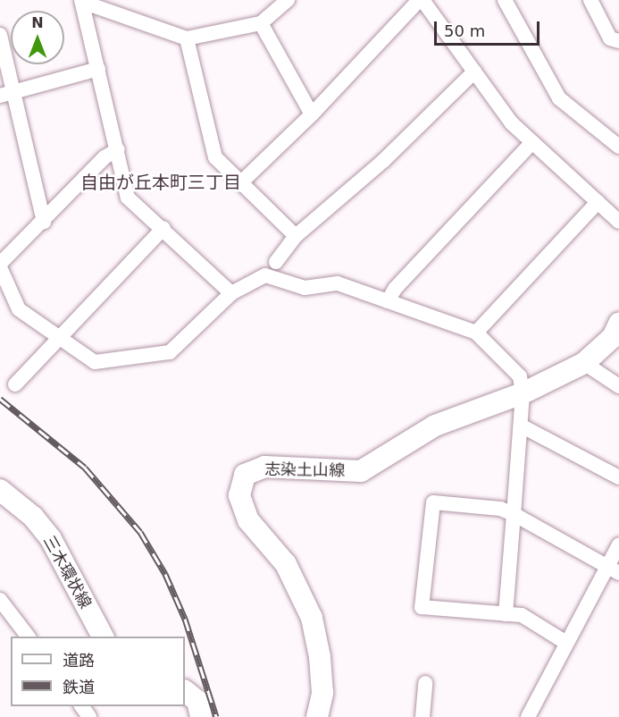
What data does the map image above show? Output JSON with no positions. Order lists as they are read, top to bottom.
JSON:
{
  "streets": {
    "main road": ["志染土山線", "三木環状線"]
  },
  "districts": ["自由が丘本町三丁目"],
  "legend": ["道路", "鉄道"],
  "scale_bar": "50 m",
  "north": "top"
}
